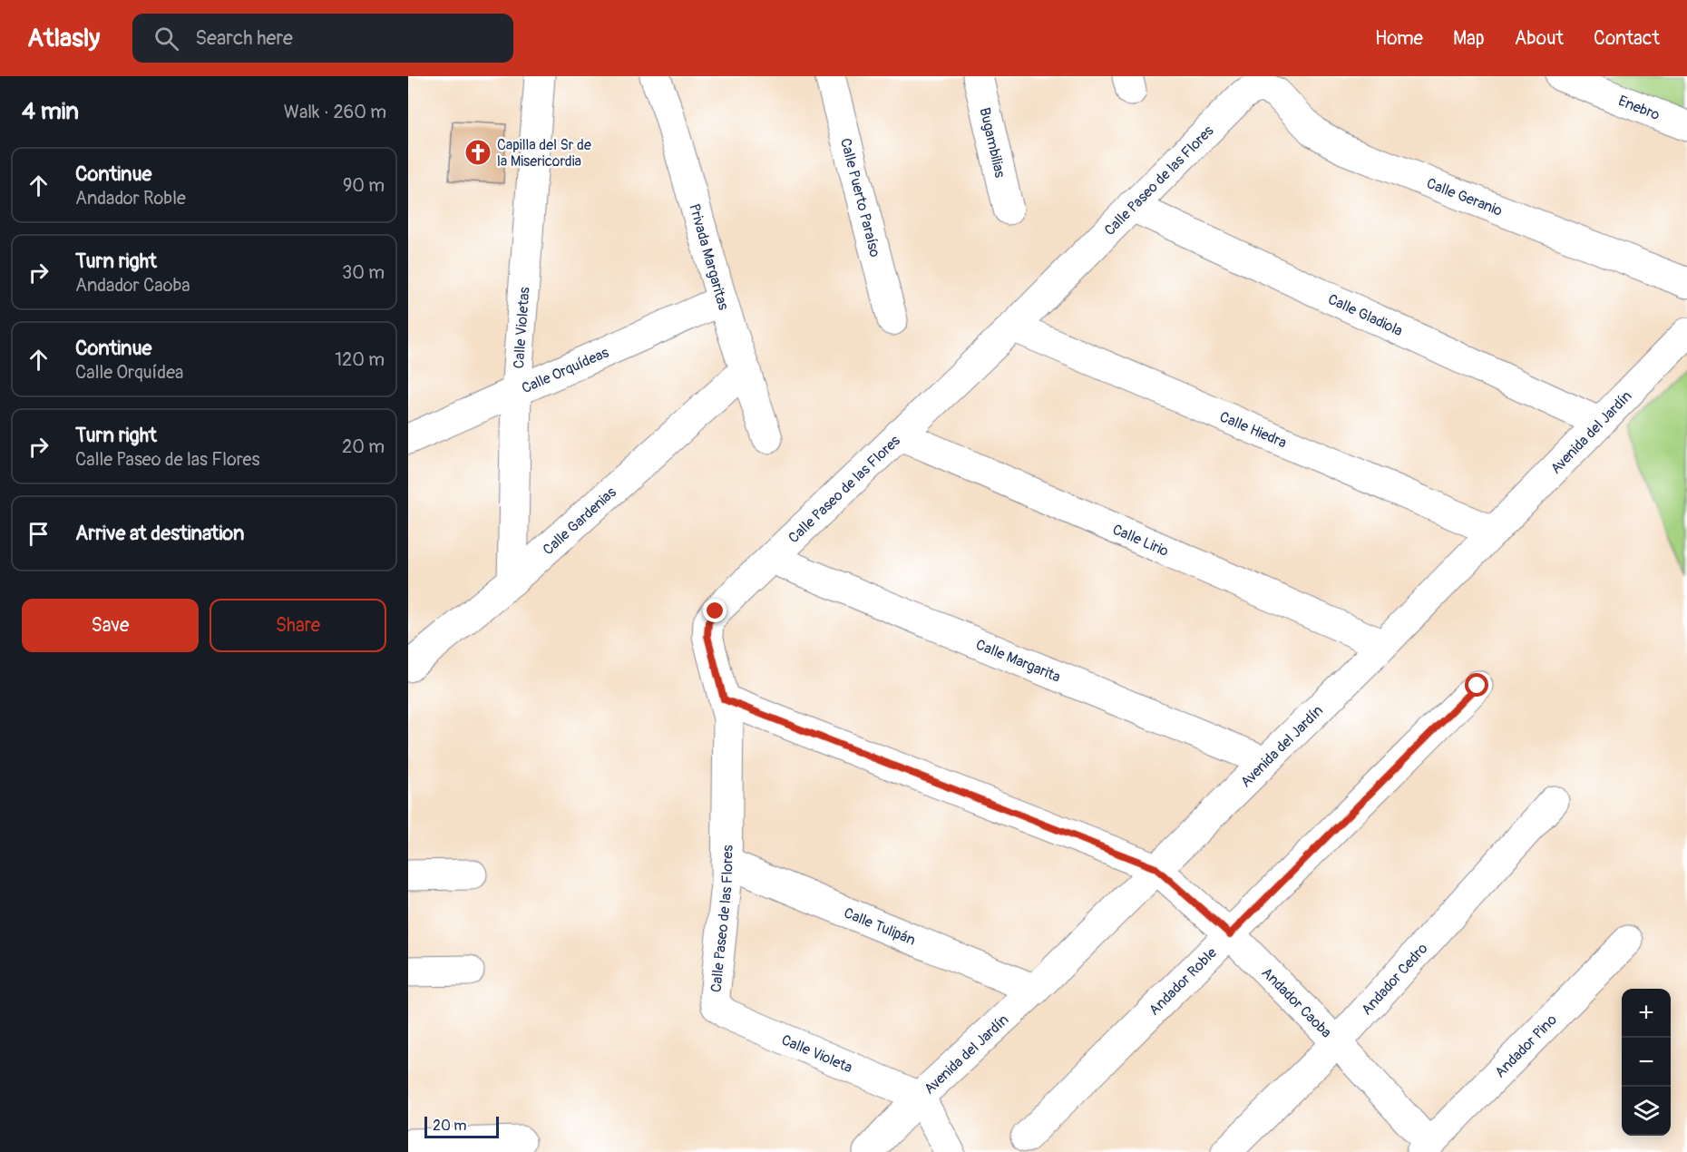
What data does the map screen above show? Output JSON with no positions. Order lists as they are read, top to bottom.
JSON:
{
  "streets": {
    "street": [
      "Enebro",
      "Bugambilias",
      "Calle Paseo de las Flores",
      "Calle Geranio",
      "Calle Puerto Paraíso",
      "Privada Margaritas",
      "Calle Gladiola",
      "Calle Violetas",
      "Calle Orquídeas",
      "Calle Hiedra",
      "Avenida del Jardín",
      "Calle Gardenias",
      "Calle Lirio",
      "Calle Margarita",
      "Calle Tulipán",
      "Andador Cedro",
      "Andador Roble",
      "Andador Caoba",
      "Andador Pino",
      "Calle Violeta"
    ]
  },
  "crossings": [
    ["Calle Paseo de las Flores", "Calle Geranio"],
    ["Calle Paseo de las Flores", "Calle Gladiola"],
    ["Calle Paseo de las Flores", "Calle Hiedra"],
    ["Calle Paseo de las Flores", "Calle Lirio"],
    ["Calle Paseo de las Flores", "Calle Margarita"],
    ["Calle Paseo de las Flores", "Calle Tulipán"],
    ["Calle Paseo de las Flores", "Calle Violeta"],
    ["Privada Margaritas", "Calle Orquídeas"],
    ["Privada Margaritas", "Calle Gardenias"],
    ["Calle Gladiola", "Avenida del Jardín"],
    ["Calle Violetas", "Calle Orquídeas"],
    ["Calle Violetas", "Calle Gardenias"],
    ["Calle Hiedra", "Avenida del Jardín"],
    ["Avenida del Jardín", "Calle Lirio"],
    ["Avenida del Jardín", "Calle Margarita"],
    ["Avenida del Jardín", "Calle Tulipán"],
    ["Avenida del Jardín", "Andador Caoba"],
    ["Avenida del Jardín", "Calle Violeta"],
    ["Andador Cedro", "Andador Caoba"],
    ["Andador Roble", "Andador Caoba"],
    ["Andador Caoba", "Andador Pino"]
  ],
  "places": {
    "church": ["Capilla del Sr de la Misericordia"]
  },
  "scale_bar": "20 m",
  "page": {
    "header": "Atlasly",
    "search": "Search here",
    "nav": [
      "Home",
      "Map",
      "About",
      "Contact"
    ],
    "heading": ["4 min", "Walk · 260 m"],
    "list": [
      ["Continue", "Andador Roble", "90 m"],
      ["Turn right", "Andador Caoba", "30 m"],
      ["Continue", "Calle Orquídea", "120 m"],
      ["Turn right", "Calle Paseo de las Flores", "20 m"],
      "Arrive at destination"
    ],
    "buttons": ["Save", "Share"],
    "map_buttons": ["+", "−"],
    "scale": "20 m"
  }
}
